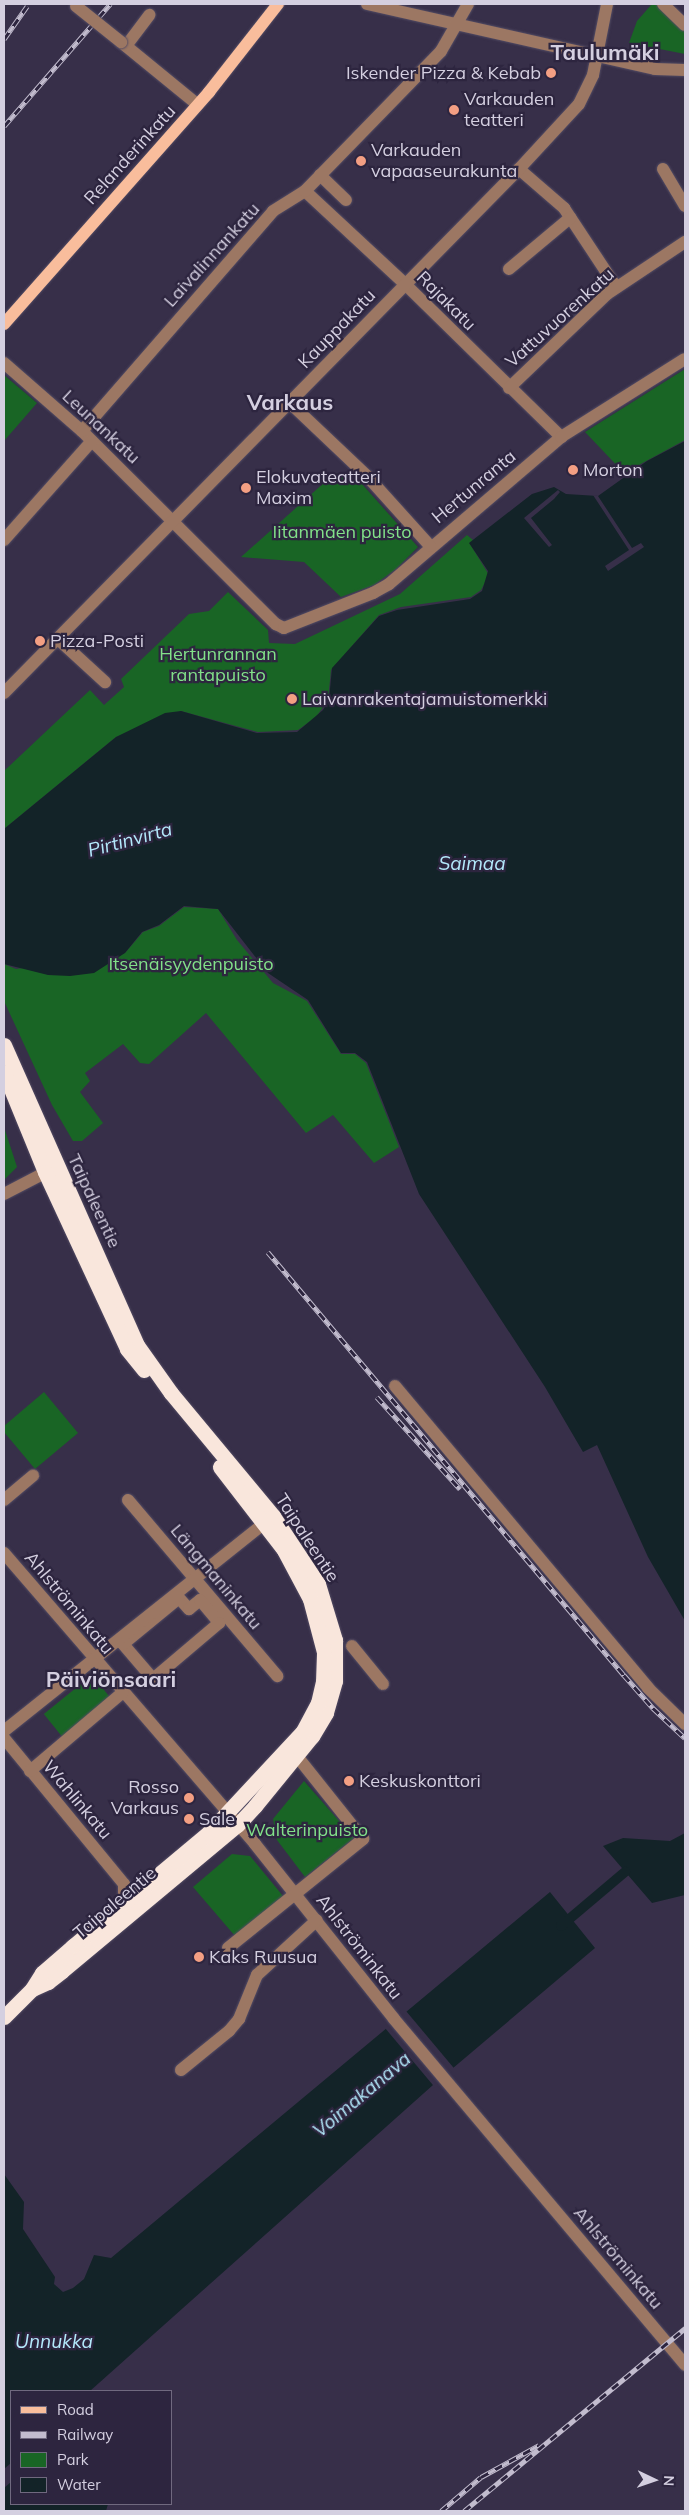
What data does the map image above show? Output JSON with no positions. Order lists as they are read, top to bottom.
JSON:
{
  "streets": {
    "highway": ["Taipaleentie"],
    "main road": ["Relanderinkatu"],
    "street": [
      "Laivalinnankatu",
      "Rajakatu",
      "Vattuvuorenkatu",
      "Kauppakatu",
      "Leunankatu",
      "Hertunranta",
      "Längmaninkatu",
      "Ahlströminkatu",
      "Wahlinkatu"
    ]
  },
  "crossings": [
    ["Laivalinnankatu", "Rajakatu"],
    ["Laivalinnankatu", "Leunankatu"],
    ["Rajakatu", "Vattuvuorenkatu"],
    ["Rajakatu", "Kauppakatu"],
    ["Rajakatu", "Hertunranta"],
    ["Kauppakatu", "Leunankatu"],
    ["Kauppakatu", "Hertunranta"],
    ["Leunankatu", "Hertunranta"],
    ["Taipaleentie", "Ahlströminkatu"]
  ],
  "districts": ["Taulumäki", "Varkaus", "Päiviönsaari"],
  "water": [
    "Pirtinvirta",
    "Saimaa",
    "Voimakanava",
    "Unnukka"
  ],
  "parks": [
    "Iitanmäen puisto",
    "Hertunrannan rantapuisto",
    "Itsenäisyydenpuisto",
    "Walterinpuisto"
  ],
  "places": [
    "Iskender Pizza & Kebab",
    "Varkauden teatteri",
    "Varkauden vapaaseurakunta",
    "Morton",
    "Elokuvateatteri Maxim",
    "Pizza-Posti",
    "Laivanrakentajamuistomerkki",
    "Keskuskonttori",
    "Rosso Varkaus",
    "Sale",
    "Kaks Ruusua"
  ],
  "legend": [
    "Road",
    "Railway",
    "Park",
    "Water"
  ],
  "north": "right"
}
